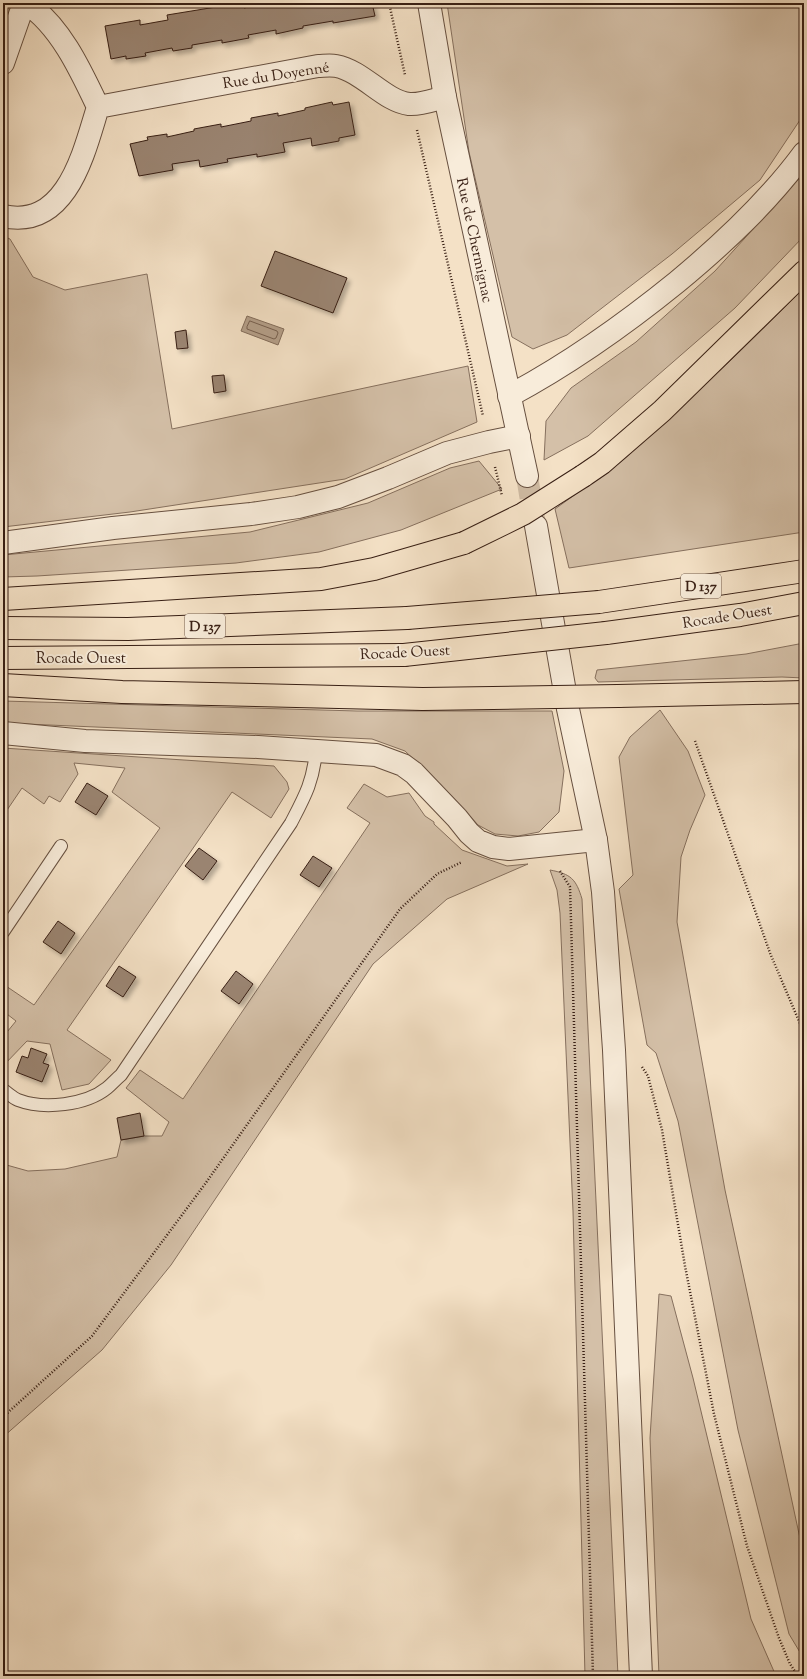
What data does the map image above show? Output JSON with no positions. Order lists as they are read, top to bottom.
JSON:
{
  "streets": {
    "main road": ["D 137", "Rocade Ouest"],
    "street": ["Rue du Doyenné", "Rue de Chermignac"]
  },
  "crossings": [
    ["Rue du Doyenné", "Rue de Chermignac"]
  ]
}
